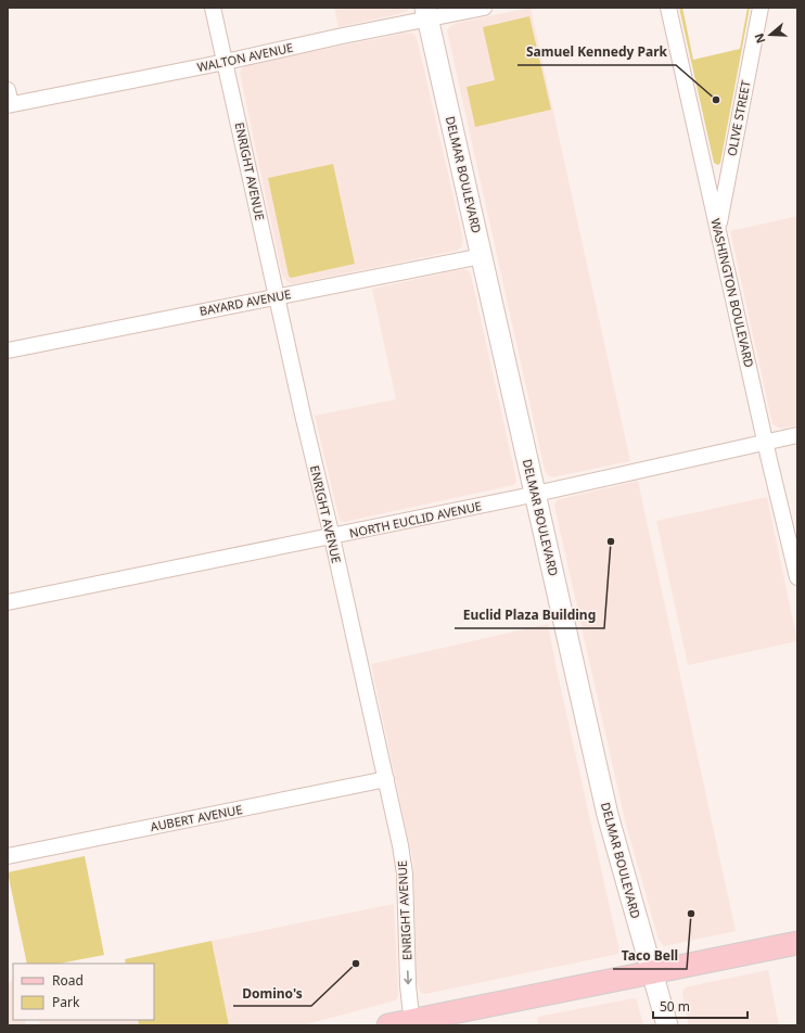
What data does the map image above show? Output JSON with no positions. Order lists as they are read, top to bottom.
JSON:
{
  "streets": {
    "main road": ["DELMAR BOULEVARD"],
    "street": [
      "WALTON AVENUE",
      "OLIVE STREET",
      "ENRIGHT AVENUE",
      "WASHINGTON BOULEVARD",
      "BAYARD AVENUE",
      "NORTH EUCLID AVENUE",
      "AUBERT AVENUE"
    ]
  },
  "crossings": [
    ["WALTON AVENUE", "ENRIGHT AVENUE"],
    ["WALTON AVENUE", "DELMAR BOULEVARD"],
    ["OLIVE STREET", "WASHINGTON BOULEVARD"],
    ["ENRIGHT AVENUE", "BAYARD AVENUE"],
    ["ENRIGHT AVENUE", "NORTH EUCLID AVENUE"],
    ["ENRIGHT AVENUE", "AUBERT AVENUE"],
    ["DELMAR BOULEVARD", "BAYARD AVENUE"],
    ["DELMAR BOULEVARD", "NORTH EUCLID AVENUE"],
    ["WASHINGTON BOULEVARD", "NORTH EUCLID AVENUE"]
  ],
  "places": [
    "Samuel Kennedy Park",
    "Euclid Plaza Building",
    "Taco Bell",
    "Domino's"
  ],
  "legend": ["Road", "Park"],
  "scale_bar": "50 m",
  "north": "left"
}
